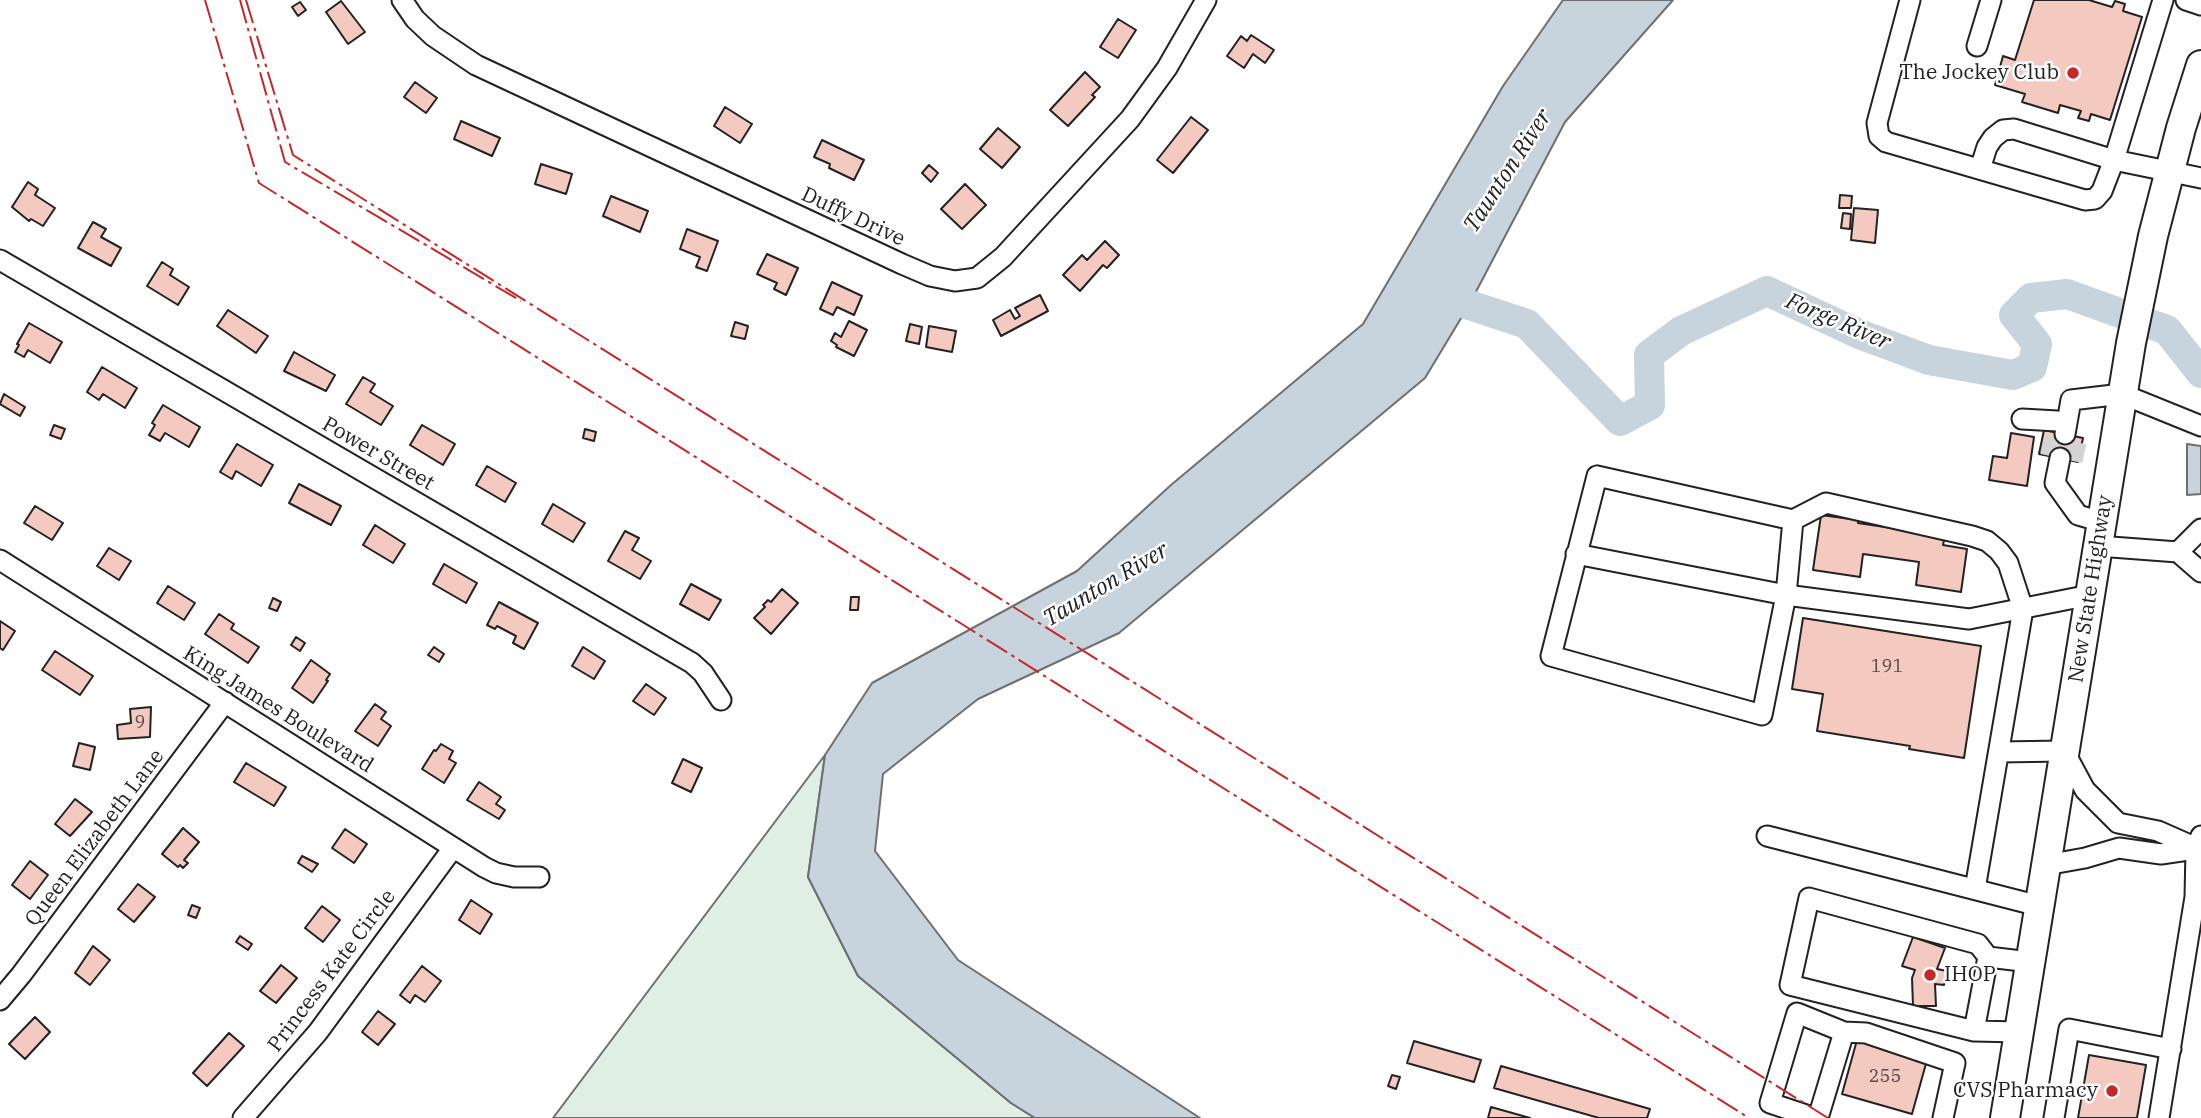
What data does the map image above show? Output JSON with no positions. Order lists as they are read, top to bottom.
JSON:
{
  "streets": {
    "highway": ["New State Highway"],
    "street": [
      "Duffy Drive",
      "Power Street",
      "King James Boulevard",
      "Queen Elizabeth Lane",
      "Princess Kate Circle"
    ]
  },
  "crossings": [
    ["King James Boulevard", "Queen Elizabeth Lane"],
    ["King James Boulevard", "Princess Kate Circle"]
  ],
  "water": ["Taunton River", "Forge River"],
  "places": ["The Jockey Club", "IHOP", "CVS Pharmacy"],
  "house_numbers": ["191", "9", "255"]
}
